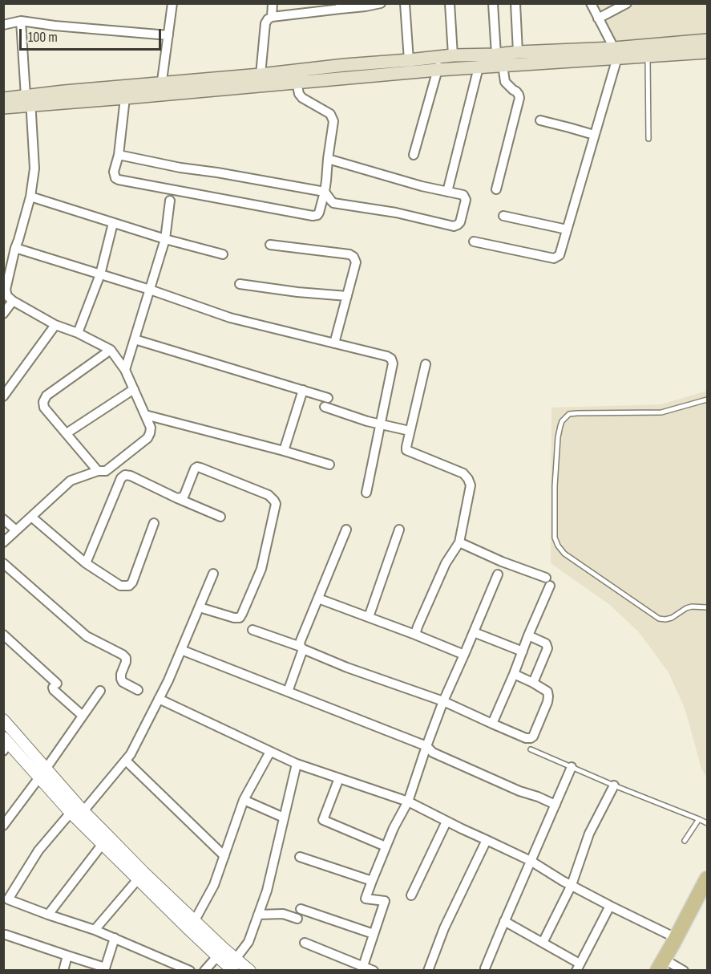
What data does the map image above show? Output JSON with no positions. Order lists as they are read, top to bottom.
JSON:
{
  "scale_bar": "100 m"
}
